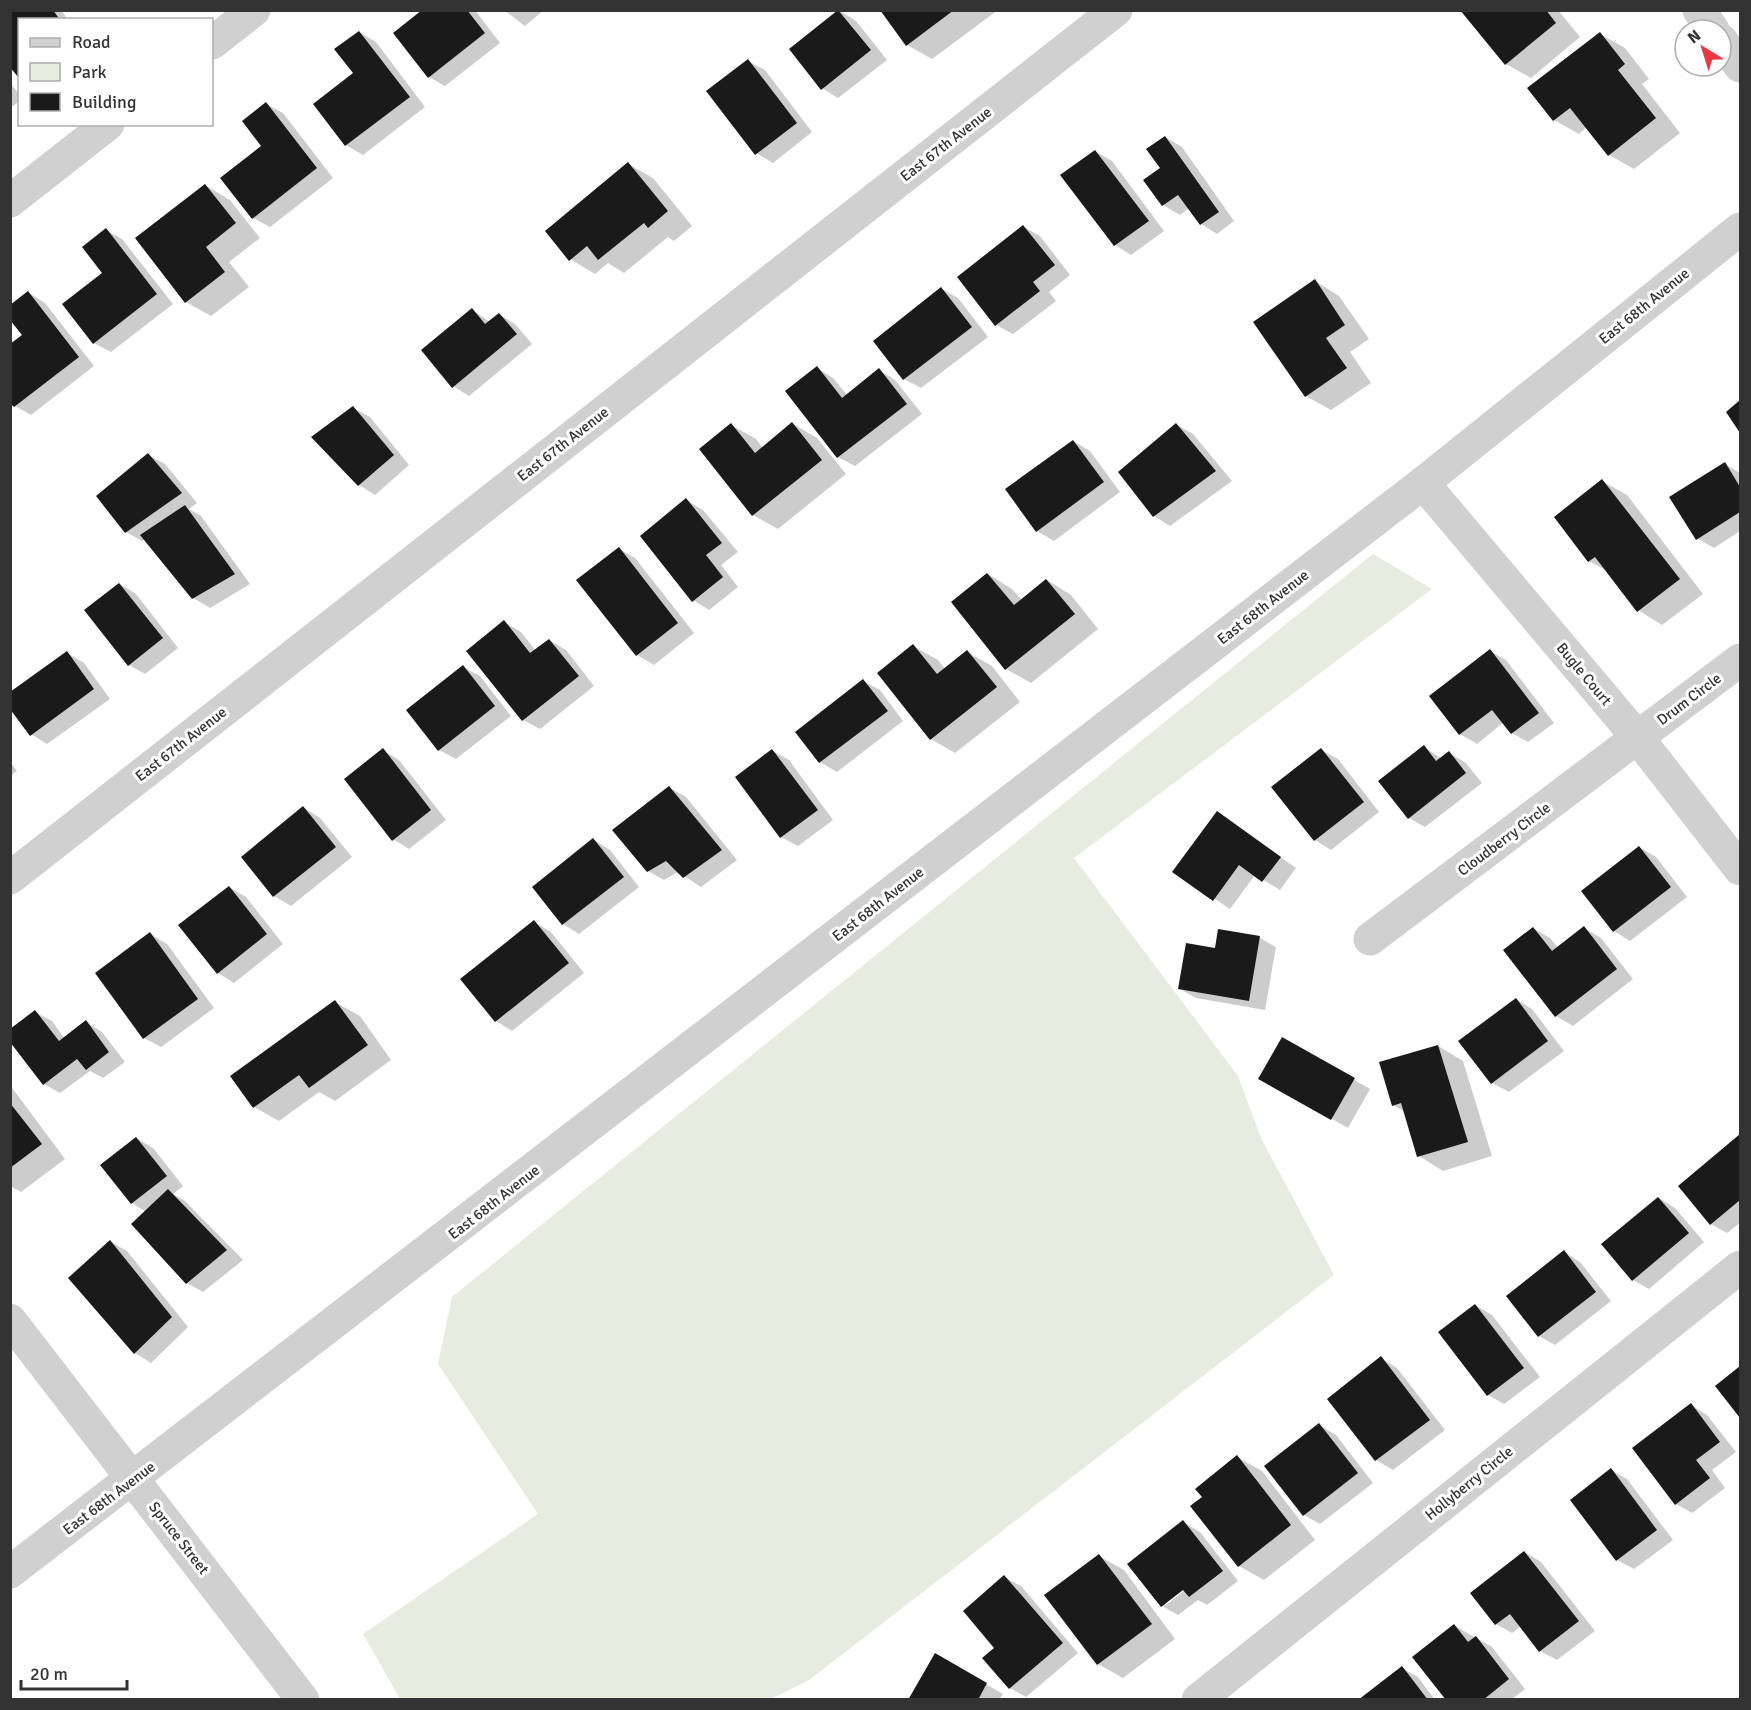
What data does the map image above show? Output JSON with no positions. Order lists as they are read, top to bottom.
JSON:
{
  "streets": {
    "street": [
      "East 67th Avenue",
      "East 68th Avenue",
      "Bugle Court",
      "Drum Circle",
      "Cloudberry Circle",
      "Hollyberry Circle",
      "Spruce Street"
    ]
  },
  "crossings": [
    ["East 68th Avenue", "Bugle Court"],
    ["East 68th Avenue", "Spruce Street"],
    ["Bugle Court", "Drum Circle"],
    ["Bugle Court", "Cloudberry Circle"],
    ["Drum Circle", "Cloudberry Circle"]
  ],
  "legend": ["Road", "Park", "Building"],
  "scale_bar": "20 m",
  "north": "top left"
}
